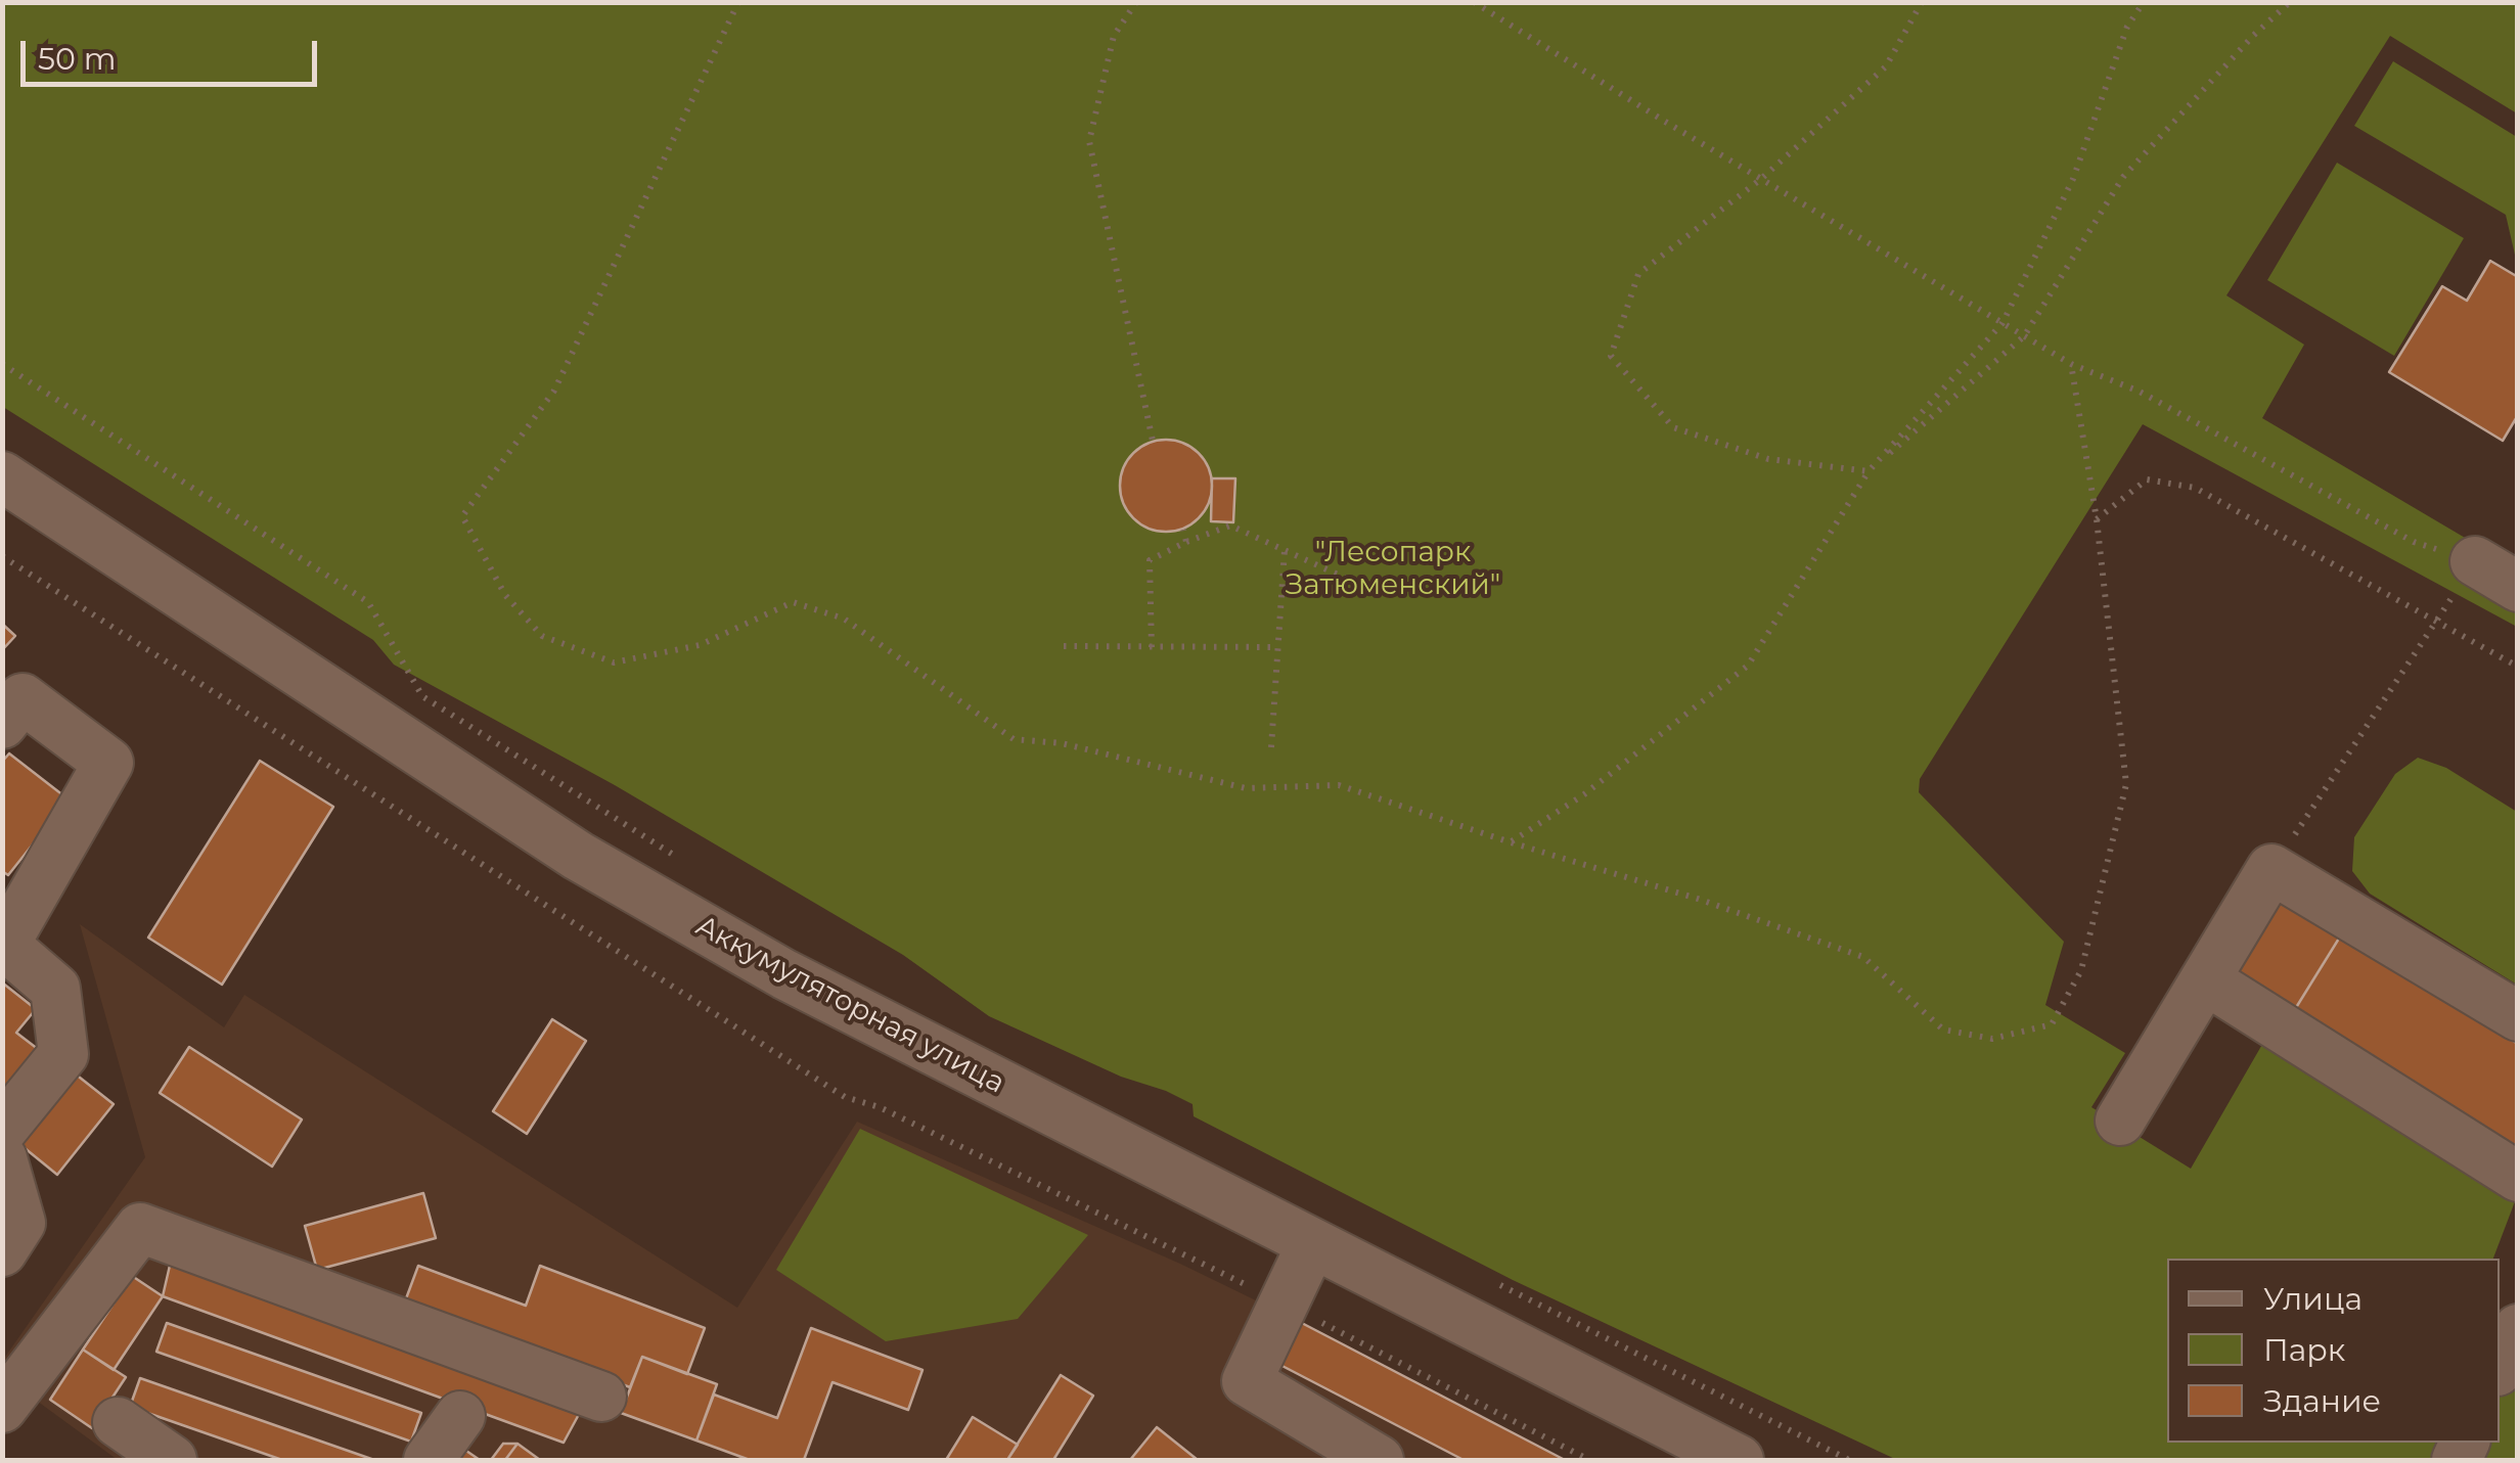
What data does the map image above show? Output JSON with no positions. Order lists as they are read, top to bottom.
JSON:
{
  "streets": {
    "street": ["Аккумуляторная улица"]
  },
  "parks": ["\"Лесопарк Затюменский\""],
  "legend": ["Улица", "Парк", "Здание"],
  "scale_bar": "50 m"
}
